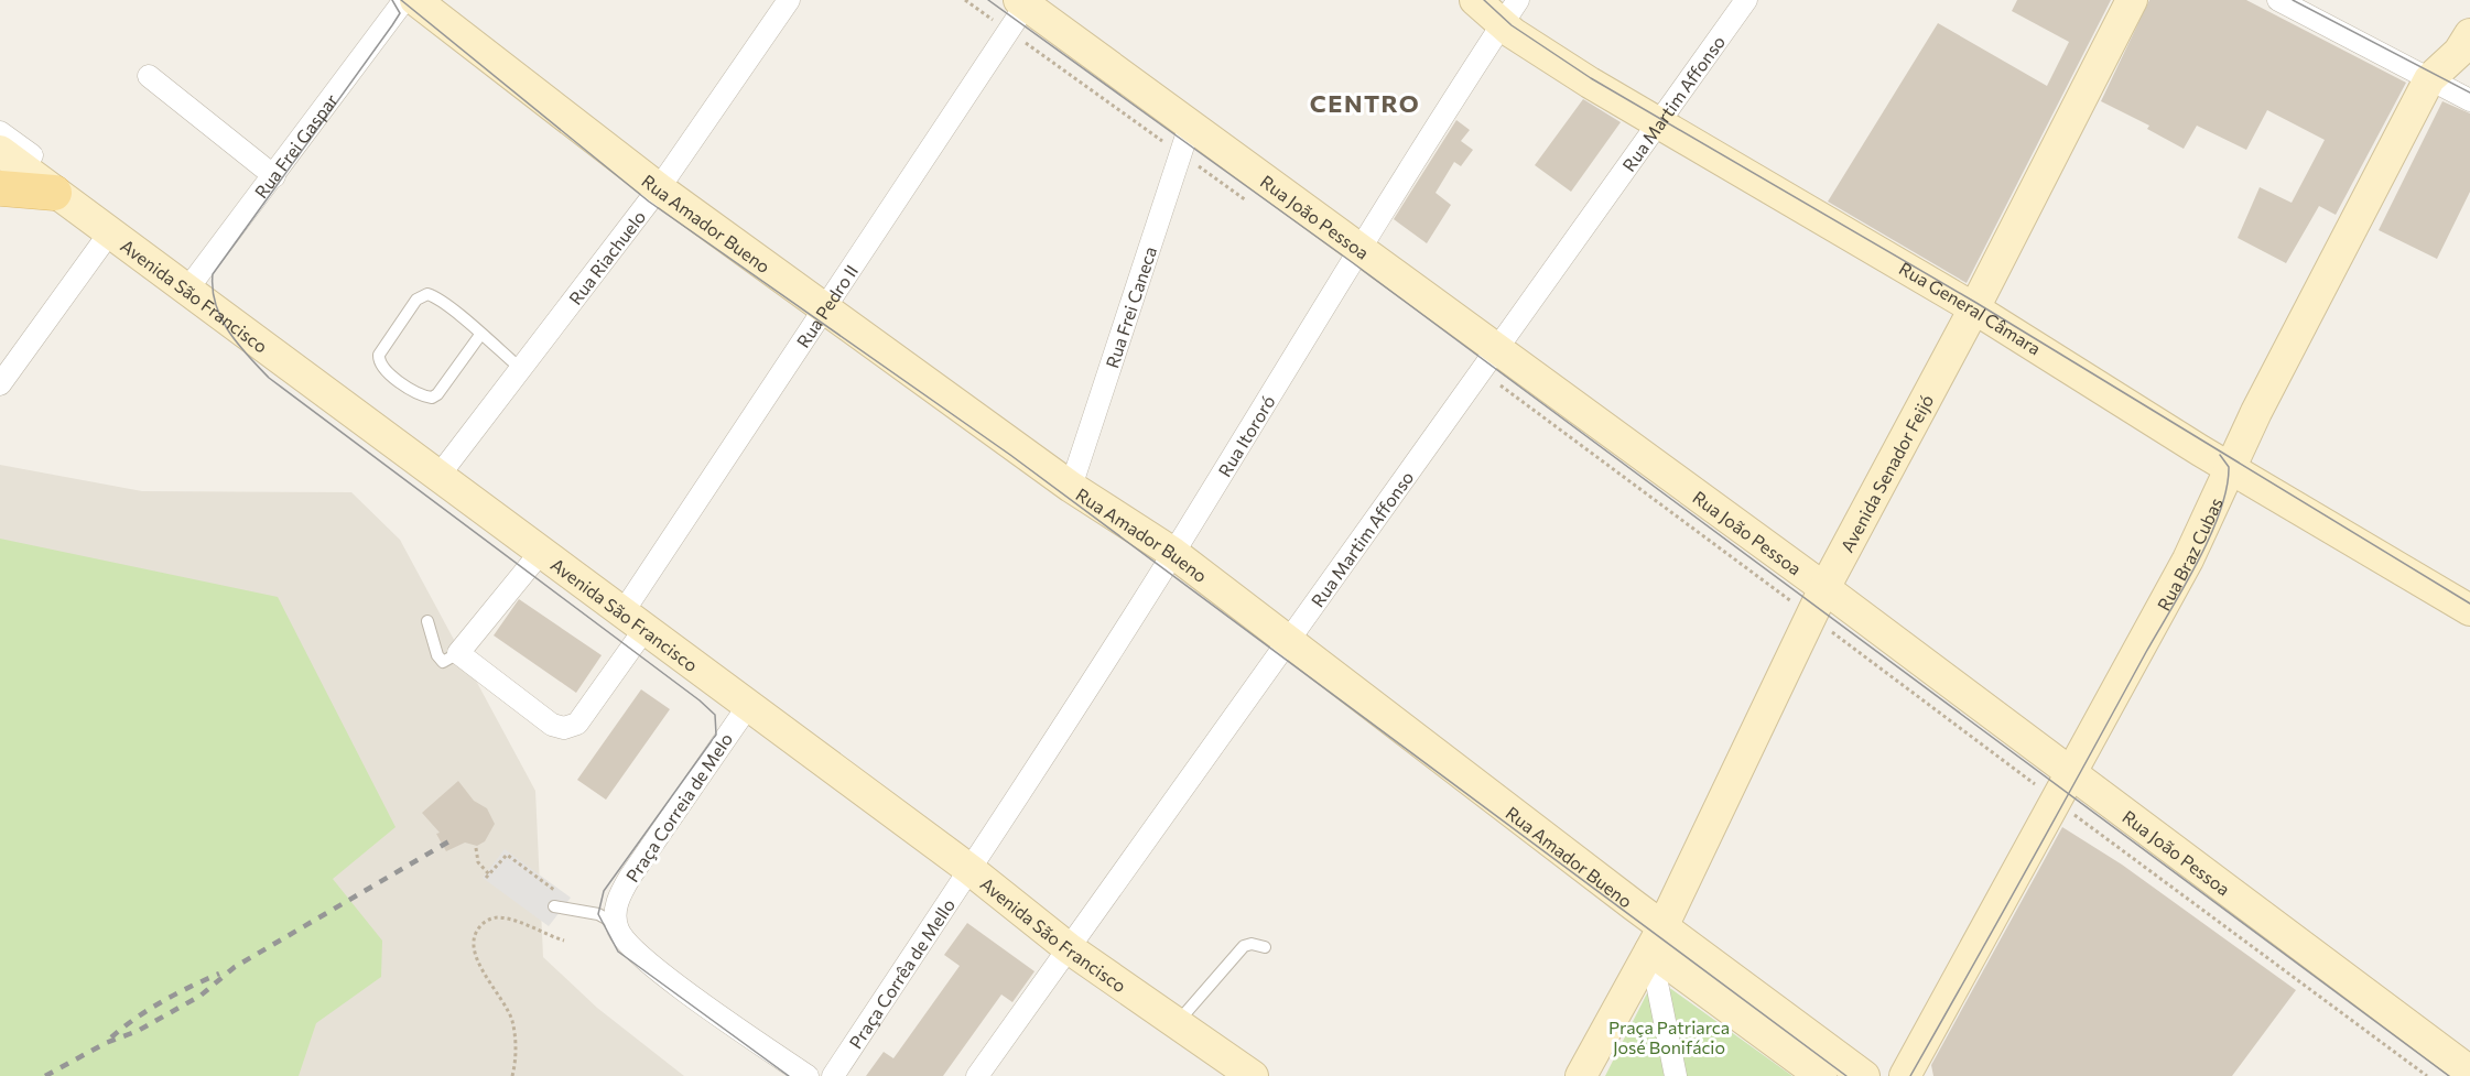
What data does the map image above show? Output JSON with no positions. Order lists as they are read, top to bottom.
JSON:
{
  "streets": {
    "street": [
      "Rua Martim Affonso",
      "Rua Frei Gaspar",
      "Rua João Pessoa",
      "Rua Amador Bueno",
      "Rua Riachuelo",
      "Avenida São Francisco",
      "Rua Pedro II",
      "Rua Frei Caneca",
      "Rua General Câmara",
      "Rua Itororó",
      "Avenida Senador Feijó",
      "Rua Braz Cubas",
      "Praça Correia de Melo",
      "Praça Corrêa de Mello"
    ]
  },
  "crossings": [
    ["Rua Martim Affonso", "Rua João Pessoa"],
    ["Rua Martim Affonso", "Rua Amador Bueno"],
    ["Rua Martim Affonso", "Avenida São Francisco"],
    ["Rua Martim Affonso", "Rua General Câmara"],
    ["Rua Frei Gaspar", "Avenida São Francisco"],
    ["Rua João Pessoa", "Rua Pedro II"],
    ["Rua João Pessoa", "Rua Frei Caneca"],
    ["Rua João Pessoa", "Rua Itororó"],
    ["Rua João Pessoa", "Avenida Senador Feijó"],
    ["Rua João Pessoa", "Rua Braz Cubas"],
    ["Rua Amador Bueno", "Rua Riachuelo"],
    ["Rua Amador Bueno", "Rua Pedro II"],
    ["Rua Amador Bueno", "Rua Frei Caneca"],
    ["Rua Amador Bueno", "Rua Itororó"],
    ["Rua Amador Bueno", "Avenida Senador Feijó"],
    ["Rua Riachuelo", "Avenida São Francisco"],
    ["Avenida São Francisco", "Rua Pedro II"],
    ["Avenida São Francisco", "Rua Itororó"],
    ["Avenida São Francisco", "Praça Correia de Melo"],
    ["Avenida São Francisco", "Praça Corrêa de Mello"],
    ["Rua General Câmara", "Rua Itororó"],
    ["Rua General Câmara", "Avenida Senador Feijó"],
    ["Rua General Câmara", "Rua Braz Cubas"],
    ["Rua Itororó", "Praça Corrêa de Mello"]
  ],
  "districts": ["CENTRO"],
  "parks": ["Praça Patriarca José Bonifácio"]
}
